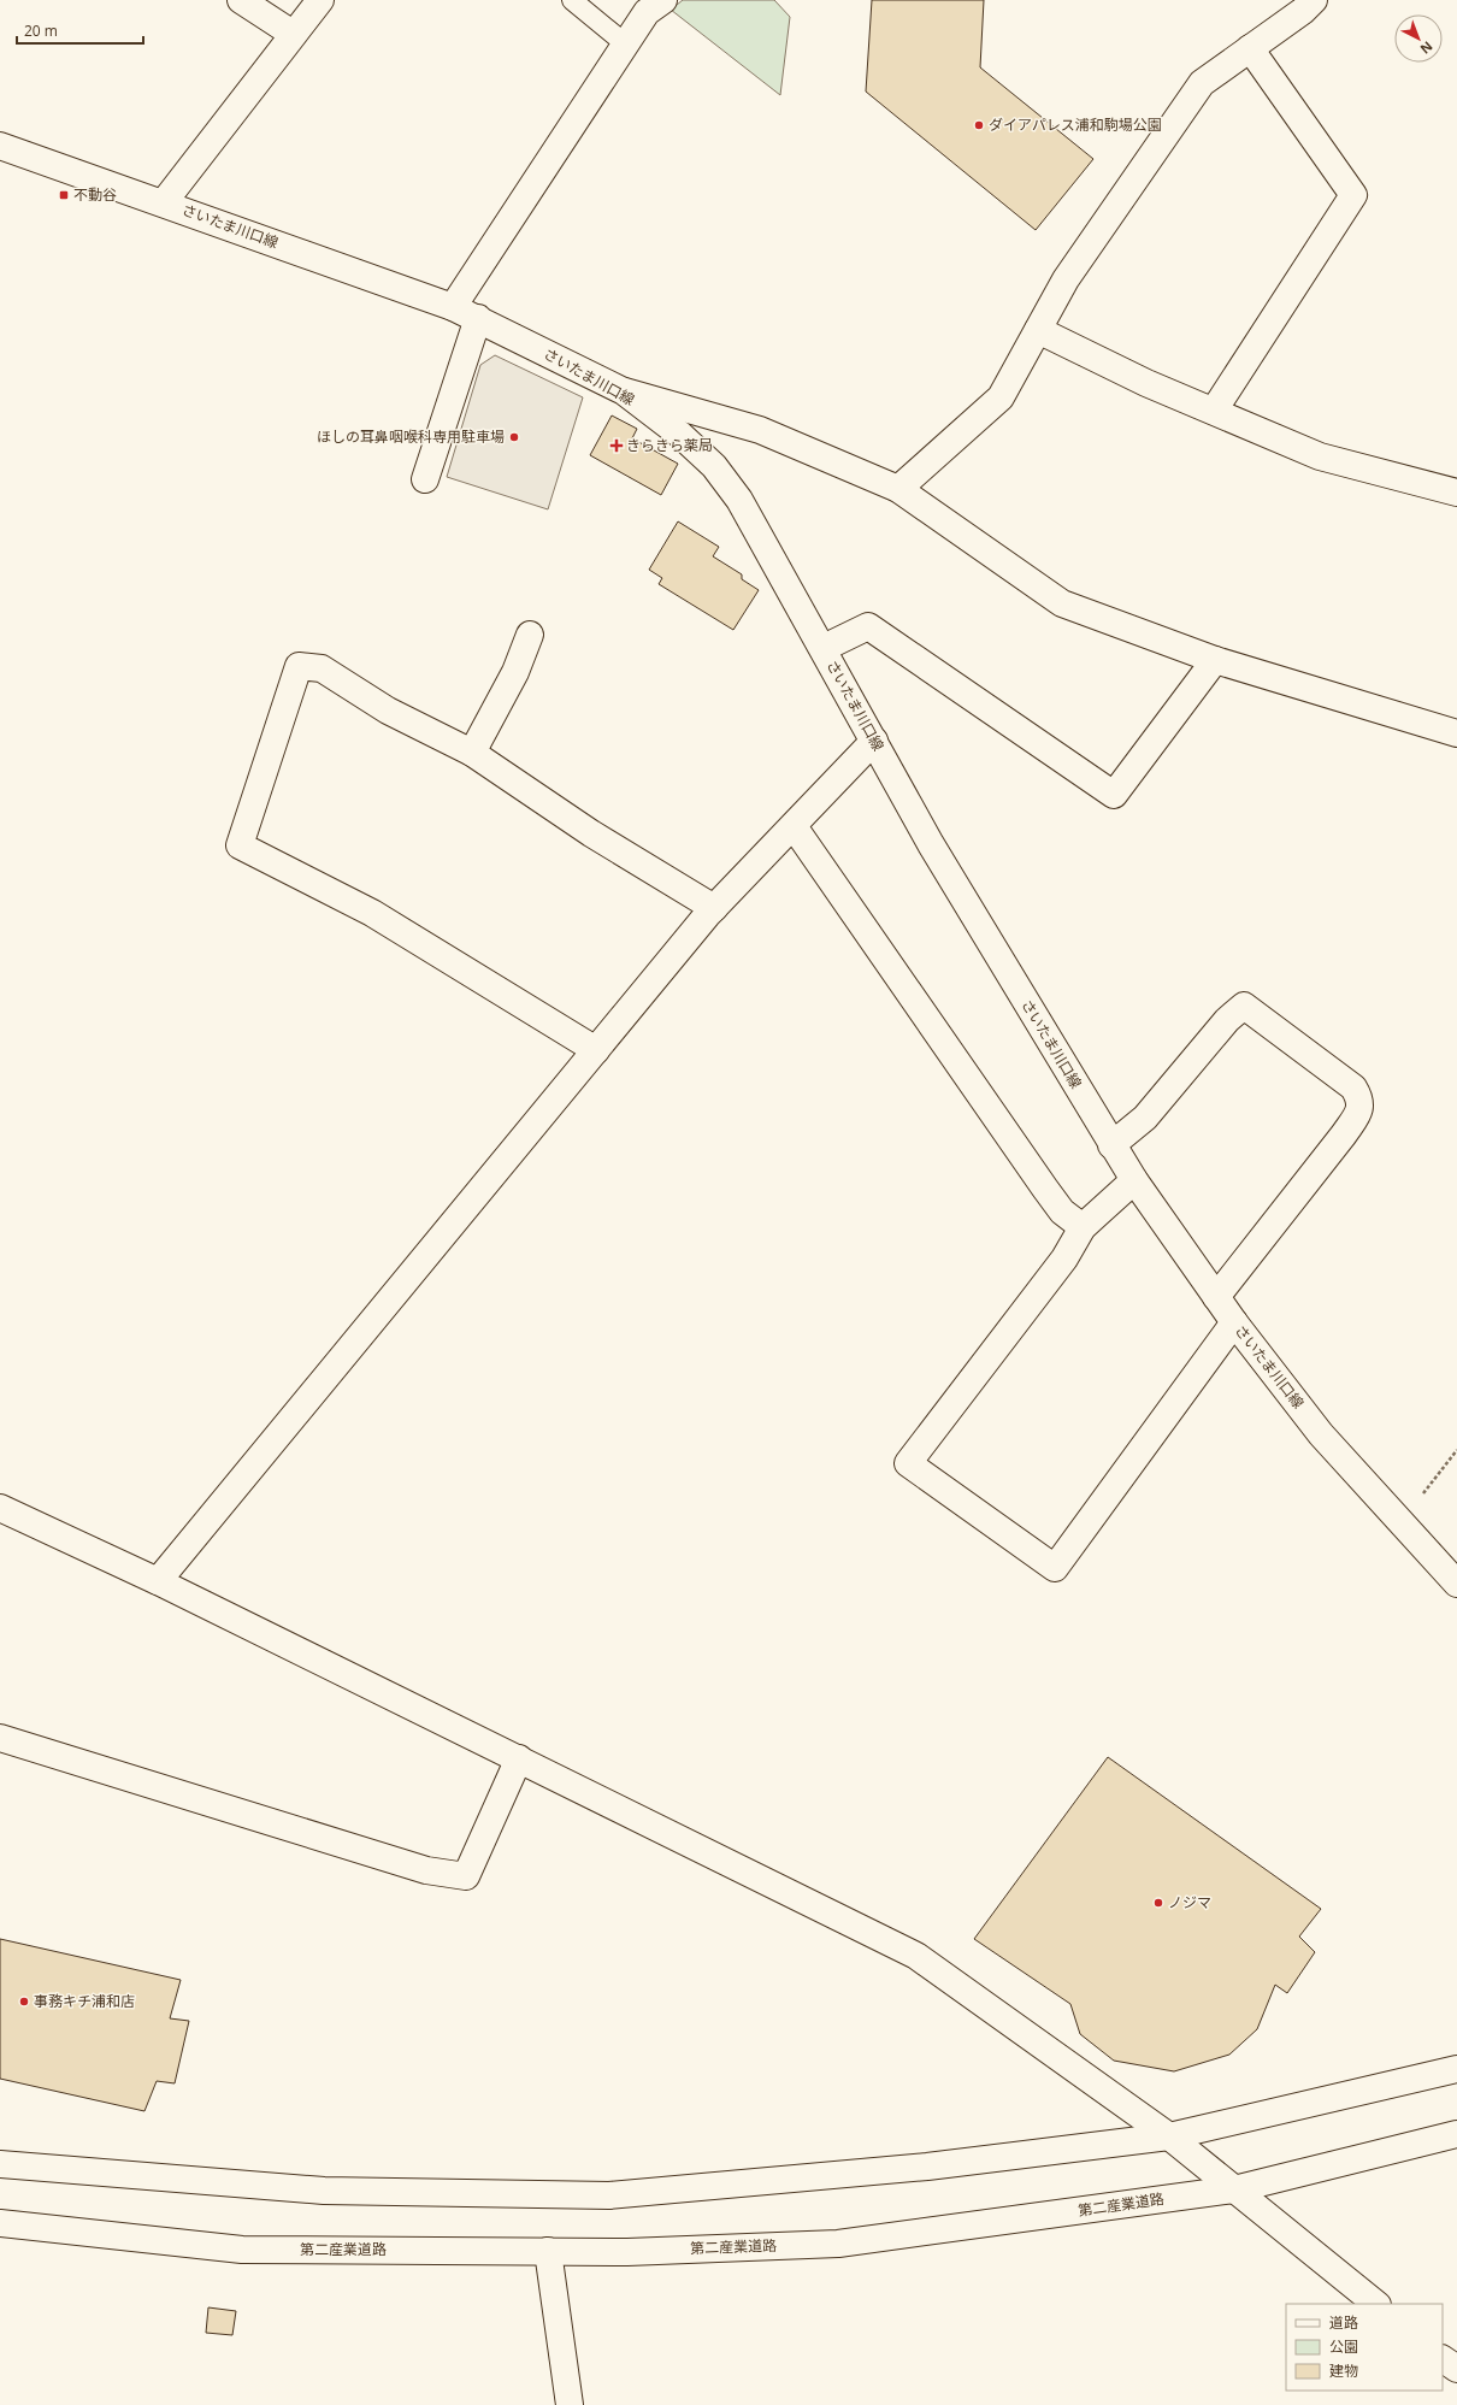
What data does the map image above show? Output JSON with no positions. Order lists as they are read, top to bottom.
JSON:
{
  "streets": {
    "street": ["さいたま川口線", "第二産業道路"]
  },
  "places": {
    "other": [
      "ダイアパレス浦和駒場公園",
      "ほしの耳鼻咽喉科専用駐車場",
      "ノジマ",
      "事務キチ浦和店"
    ],
    "transit": ["不動谷"],
    "health": ["きらきら薬局"]
  },
  "legend": ["道路", "公園", "建物"],
  "scale_bar": "20 m",
  "north": "bottom right"
}
